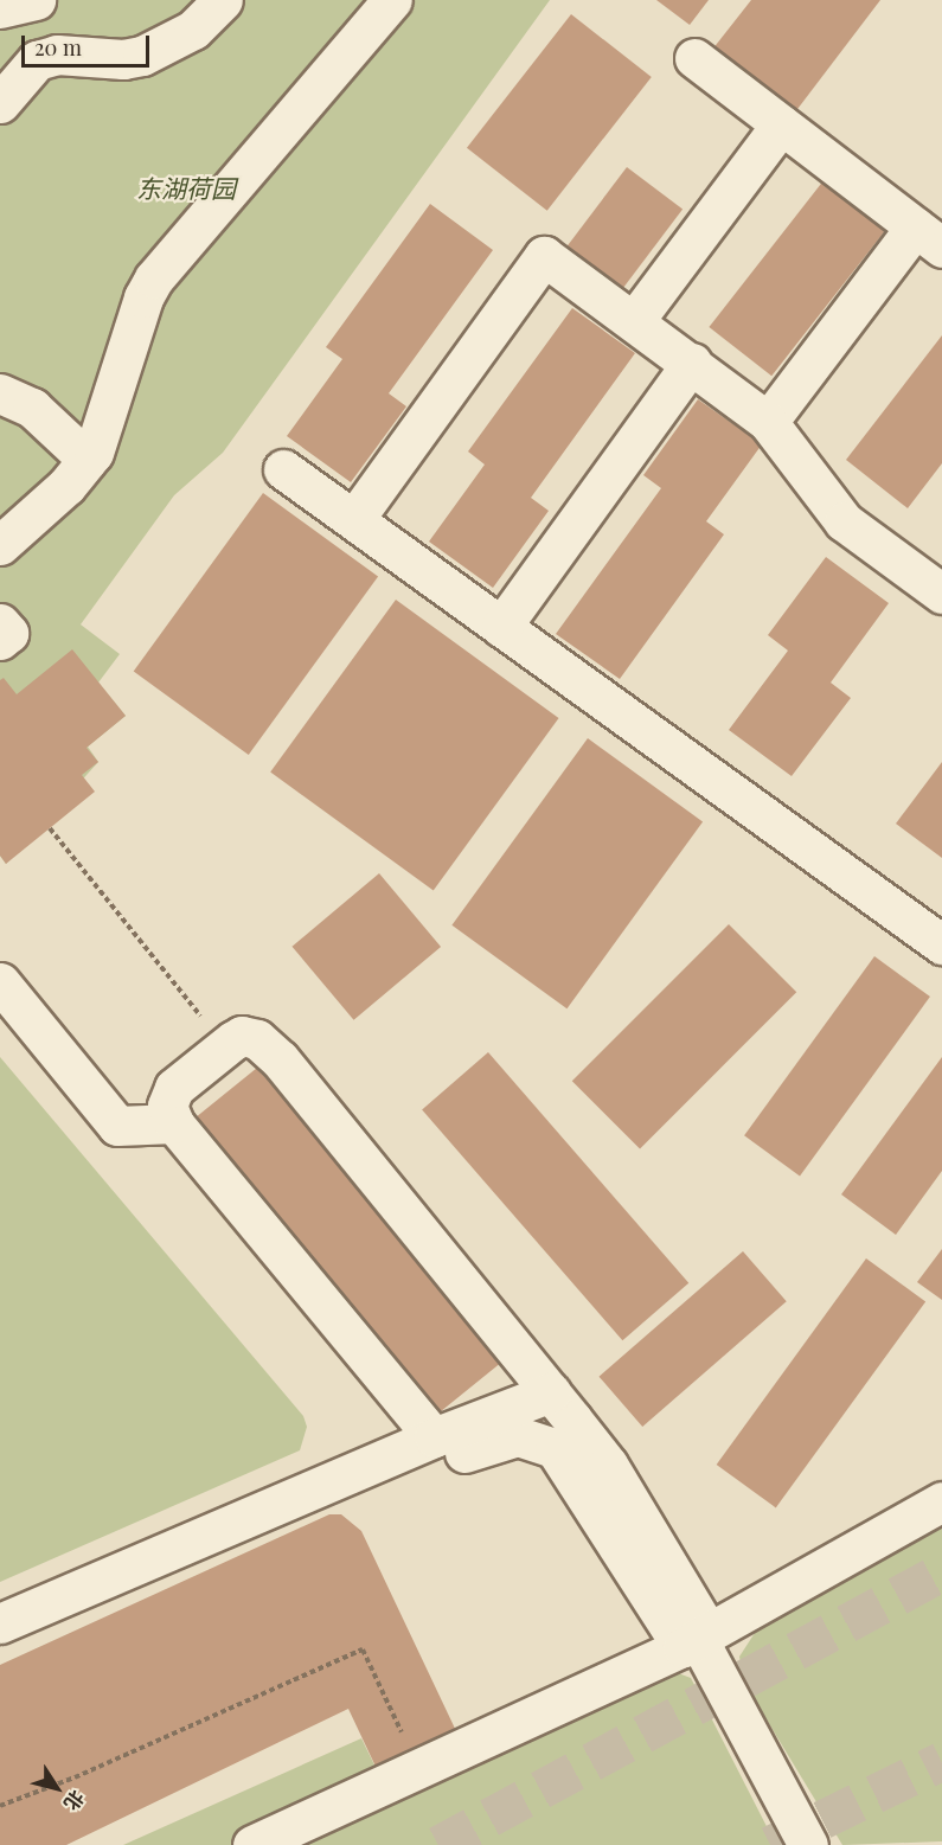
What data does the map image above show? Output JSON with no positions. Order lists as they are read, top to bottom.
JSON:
{
  "parks": ["东湖荷园"],
  "scale_bar": "20 m",
  "north": "bottom right"
}
